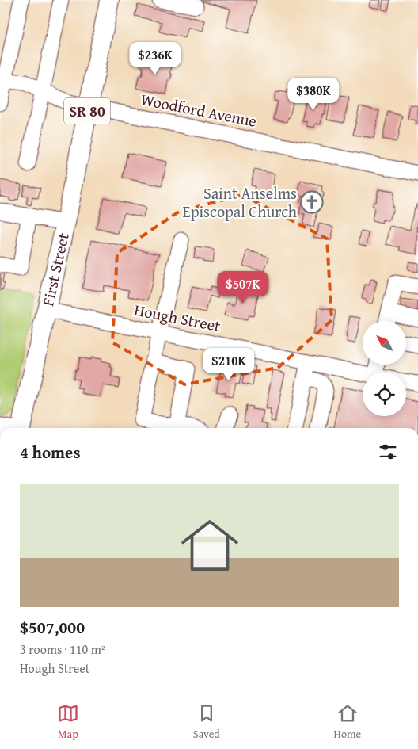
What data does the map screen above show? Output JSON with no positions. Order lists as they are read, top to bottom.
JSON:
{
  "streets": {
    "main road": ["SR 80", "First Street"],
    "street": ["Woodford Avenue", "Hough Street"]
  },
  "crossings": [
    ["Woodford Avenue", "First Street"],
    ["First Street", "Hough Street"]
  ],
  "places": {
    "church": ["Saint Anselms Episcopal Church"]
  },
  "north": "top left",
  "page": {
    "price": [
      "$236K",
      "$380K",
      "$507K",
      "$210K"
    ],
    "heading": "4 homes",
    "list": [
      {
        "name": "$507,000",
        "note": "3 rooms · 110 m² · Hough Street"
      }
    ],
    "tabs": ["Map", "Saved", "Home"]
  }
}
